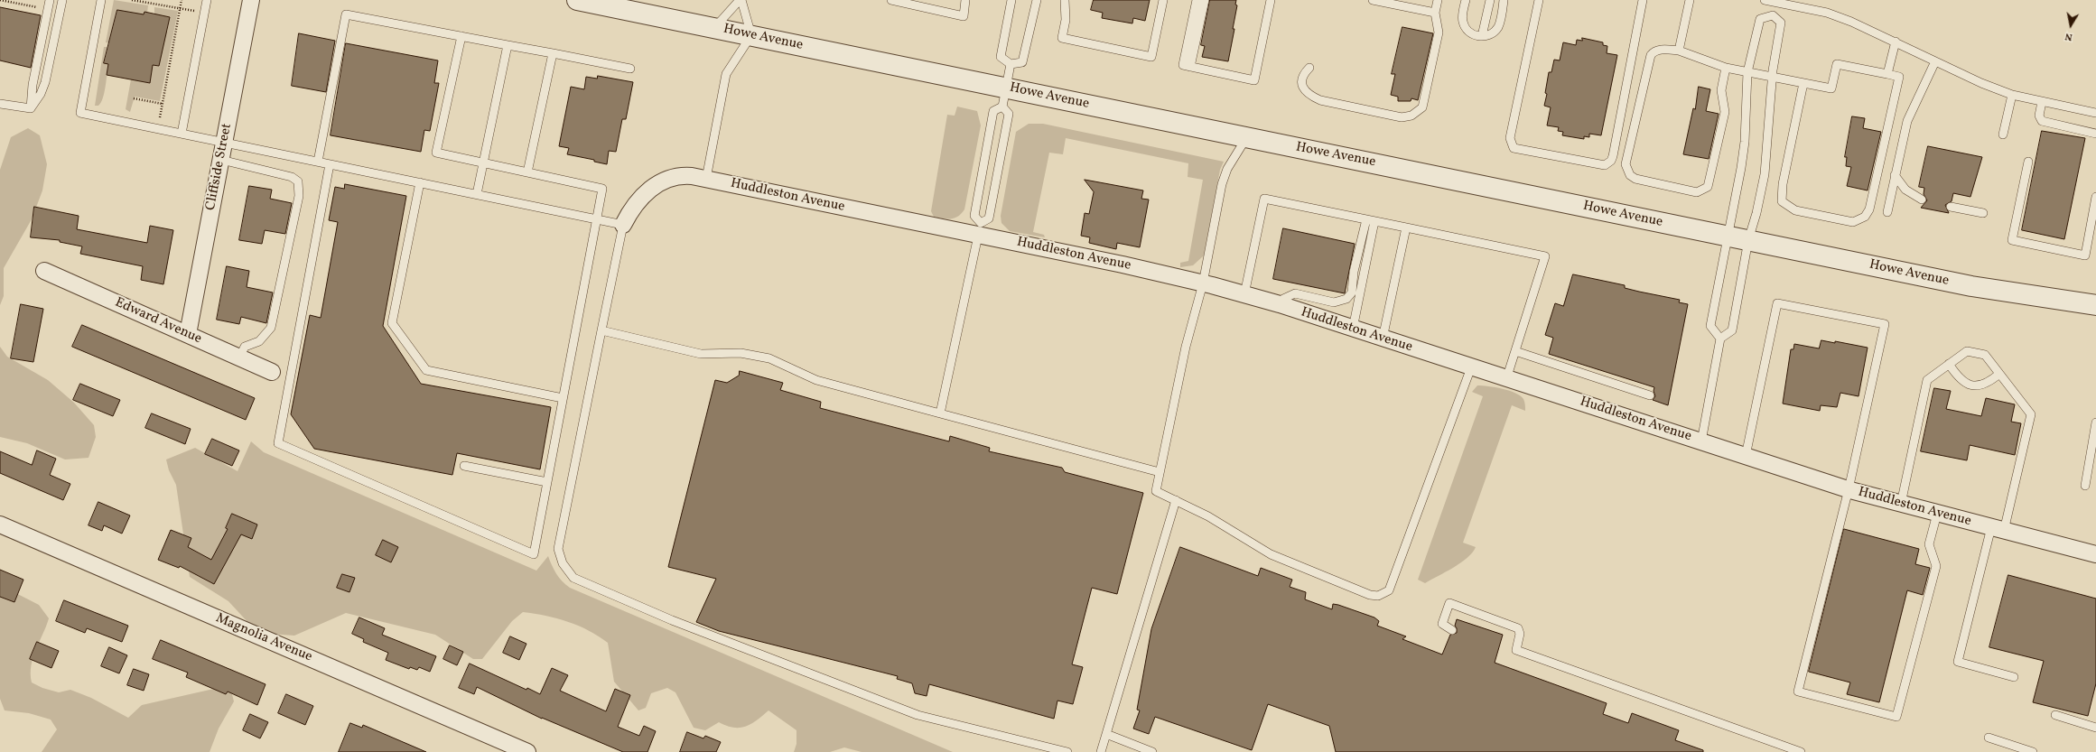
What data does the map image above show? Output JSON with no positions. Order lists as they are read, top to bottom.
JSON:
{
  "streets": {
    "street": [
      "Howe Avenue",
      "Cliffside Street",
      "Huddleston Avenue",
      "Edward Avenue",
      "Magnolia Avenue"
    ]
  },
  "crossings": [
    ["Cliffside Street", "Edward Avenue"]
  ],
  "north": "bottom"
}
